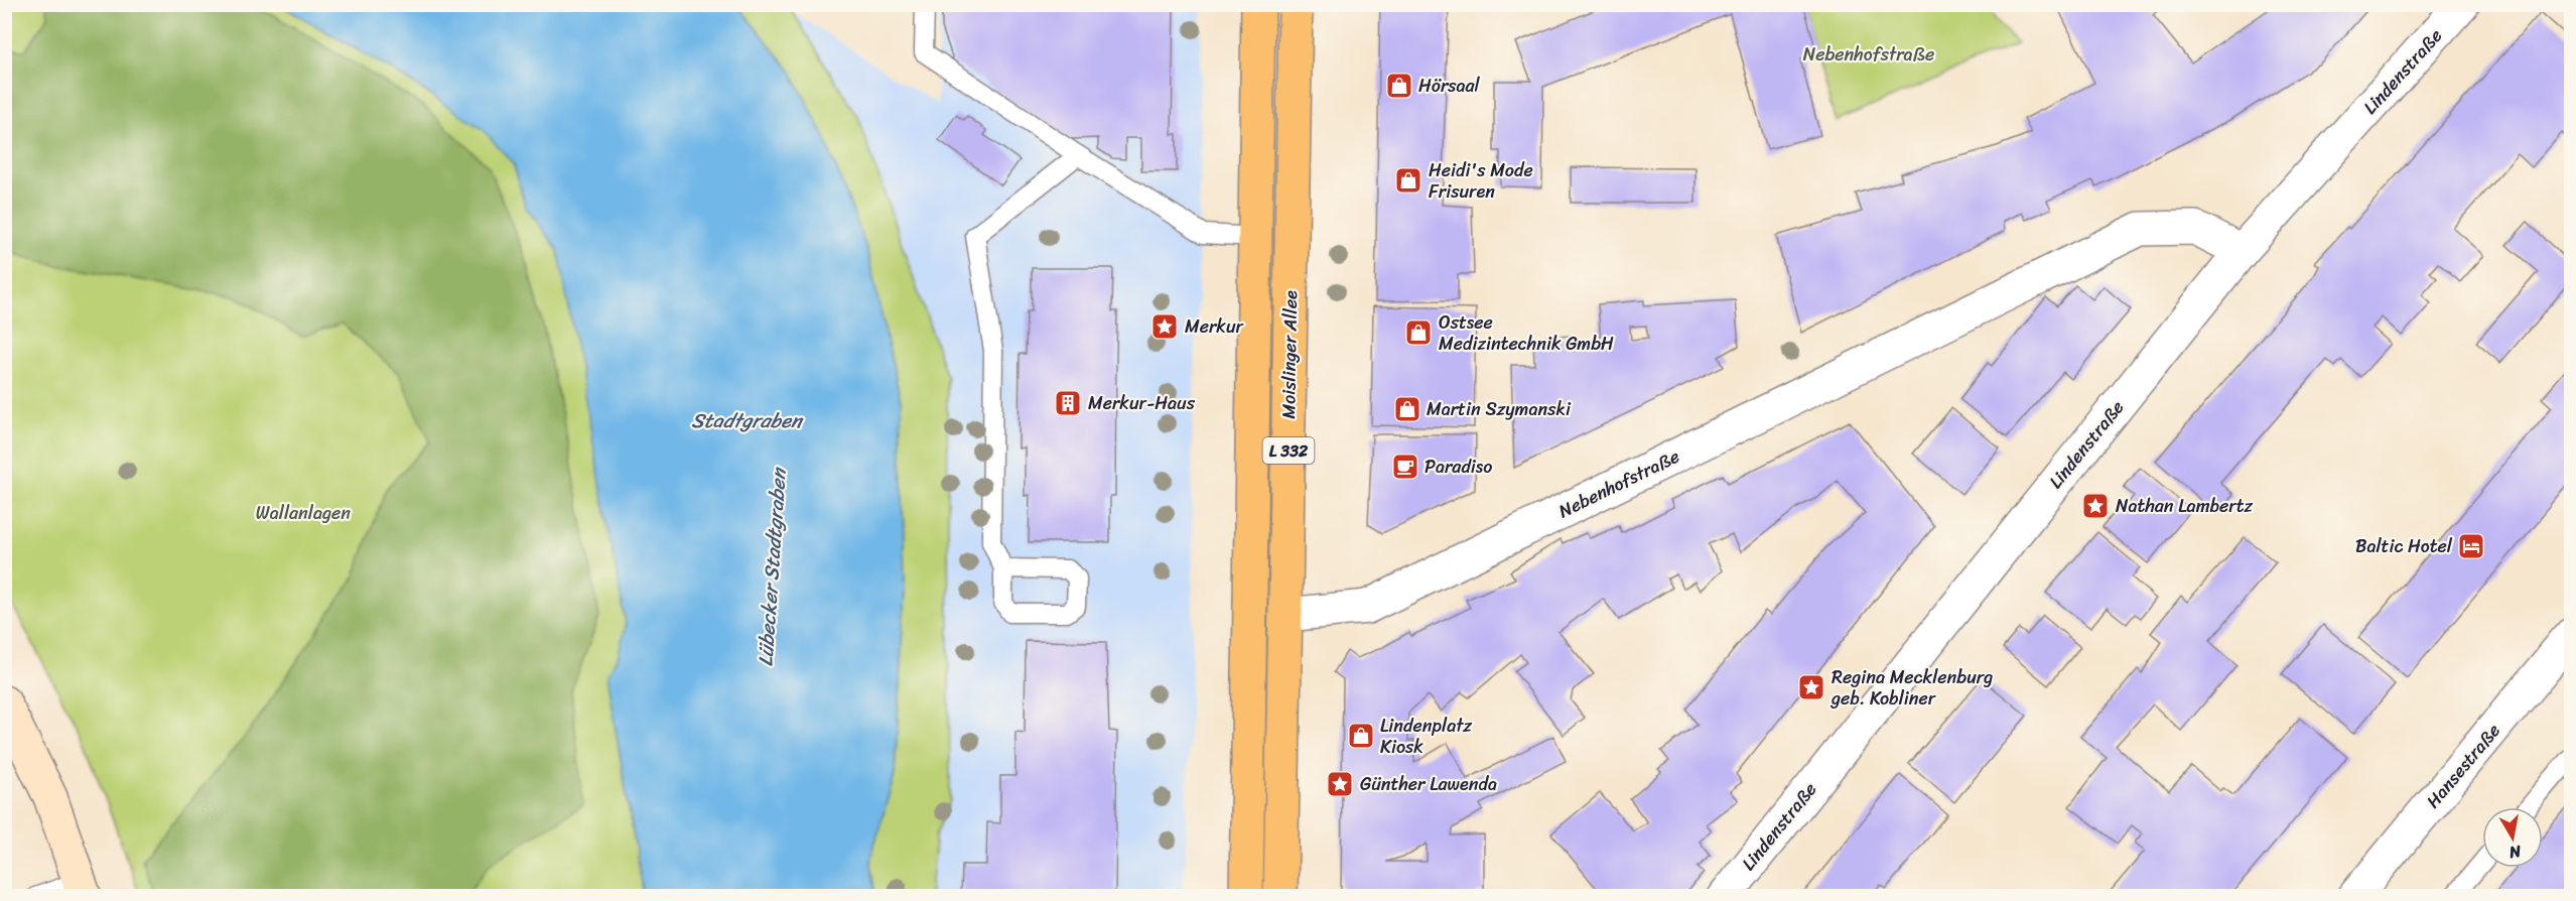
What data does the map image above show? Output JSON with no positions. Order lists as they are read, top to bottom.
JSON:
{
  "streets": {
    "main road": ["Moislinger Allee", "L 332"],
    "street": ["Lindenstraße", "Nebenhofstraße", "Hansestraße"]
  },
  "crossings": [
    ["Lindenstraße", "Nebenhofstraße"],
    ["Moislinger Allee", "Nebenhofstraße"]
  ],
  "water": ["Stadtgraben", "Lübecker Stadtgraben"],
  "parks": ["Nebenhofstraße", "Wallanlagen"],
  "places": {
    "shop": [
      "Hörsaal",
      "Heidi's Mode Frisuren",
      "Ostsee Medizintechnik GmbH",
      "Martin Szymanski",
      "Lindenplatz Kiosk"
    ],
    "place": [
      "Merkur",
      "Nathan Lambertz",
      "Regina Mecklenburg geb. Kobliner",
      "Günther Lawenda"
    ],
    "building": ["Merkur-Haus"],
    "cafe": ["Paradiso"],
    "hotel": ["Baltic Hotel"]
  },
  "north": "bottom"
}
